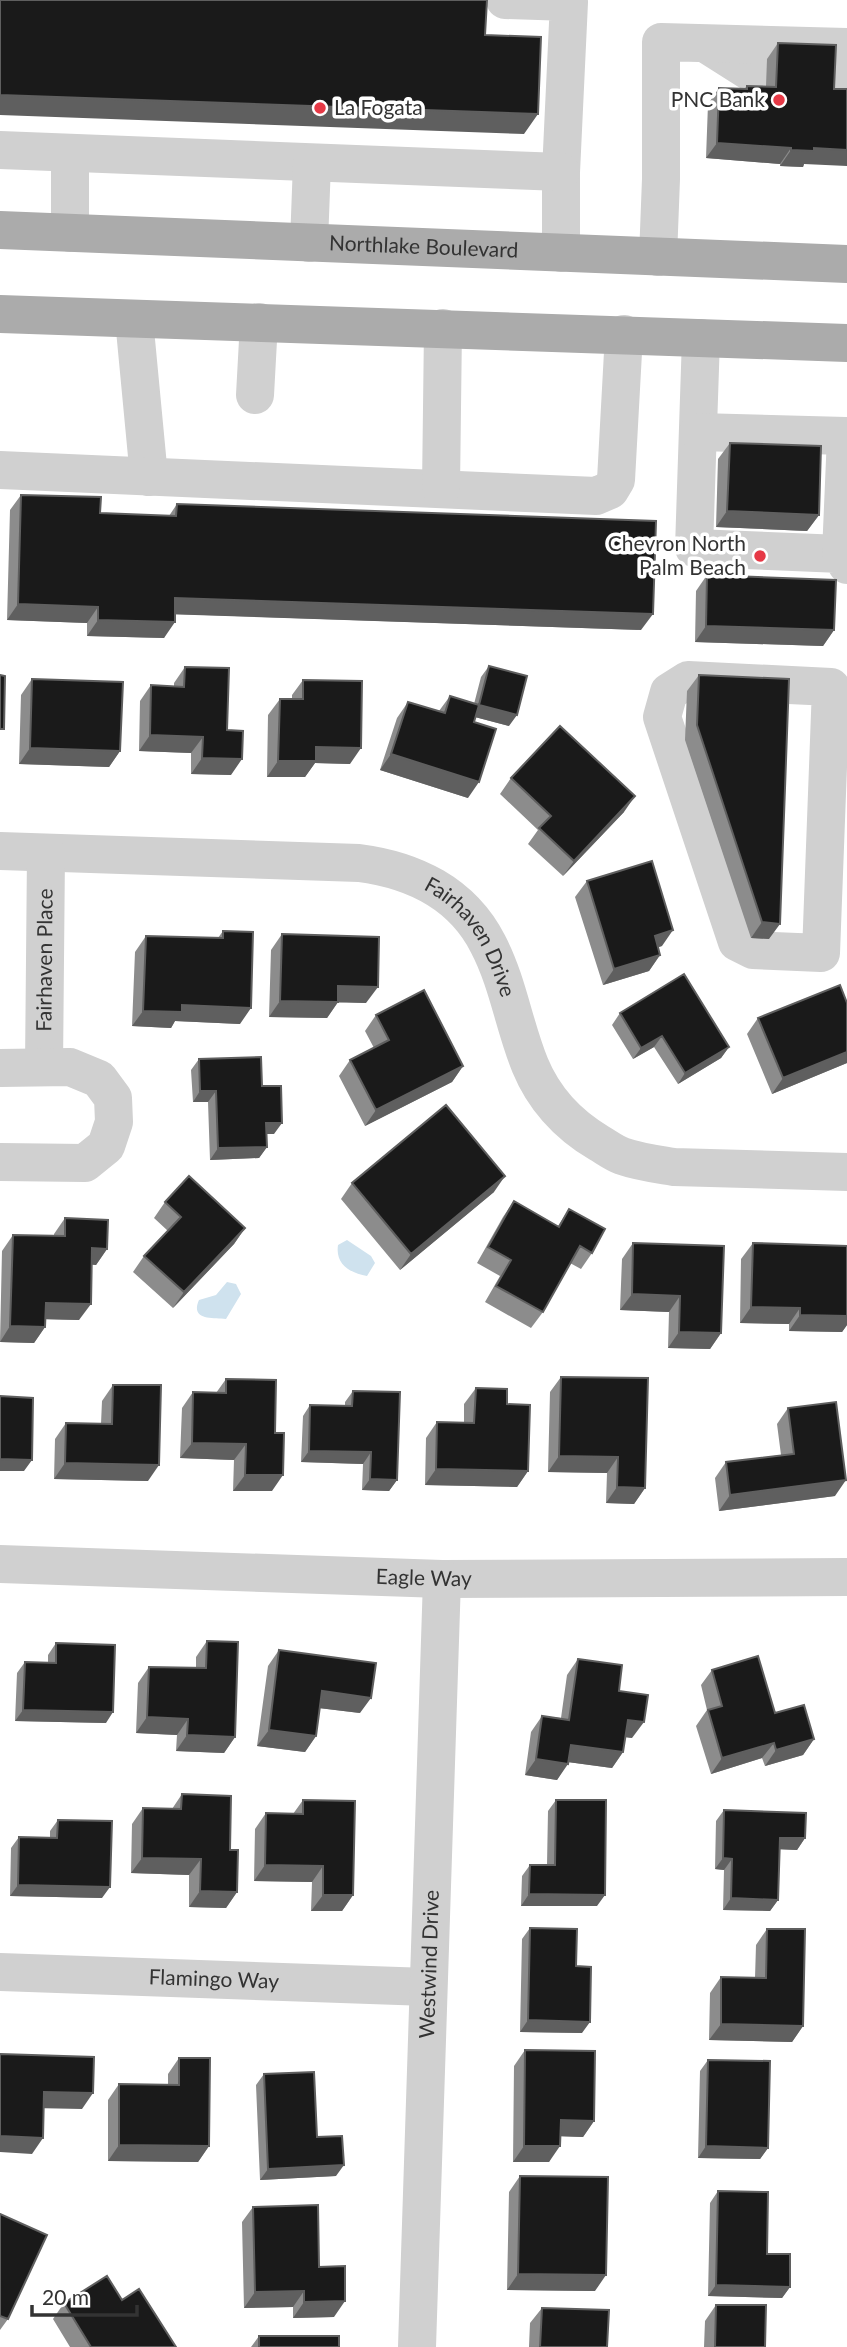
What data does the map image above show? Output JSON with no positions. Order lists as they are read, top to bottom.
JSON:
{
  "streets": {
    "main road": ["Northlake Boulevard"],
    "street": [
      "Fairhaven Drive",
      "Fairhaven Place",
      "Eagle Way",
      "Westwind Drive",
      "Flamingo Way"
    ]
  },
  "crossings": [
    ["Fairhaven Drive", "Fairhaven Place"],
    ["Eagle Way", "Westwind Drive"],
    ["Westwind Drive", "Flamingo Way"]
  ],
  "places": ["PNC Bank", "La Fogata", "Chevron North Palm Beach"],
  "scale_bar": "20 m"
}
